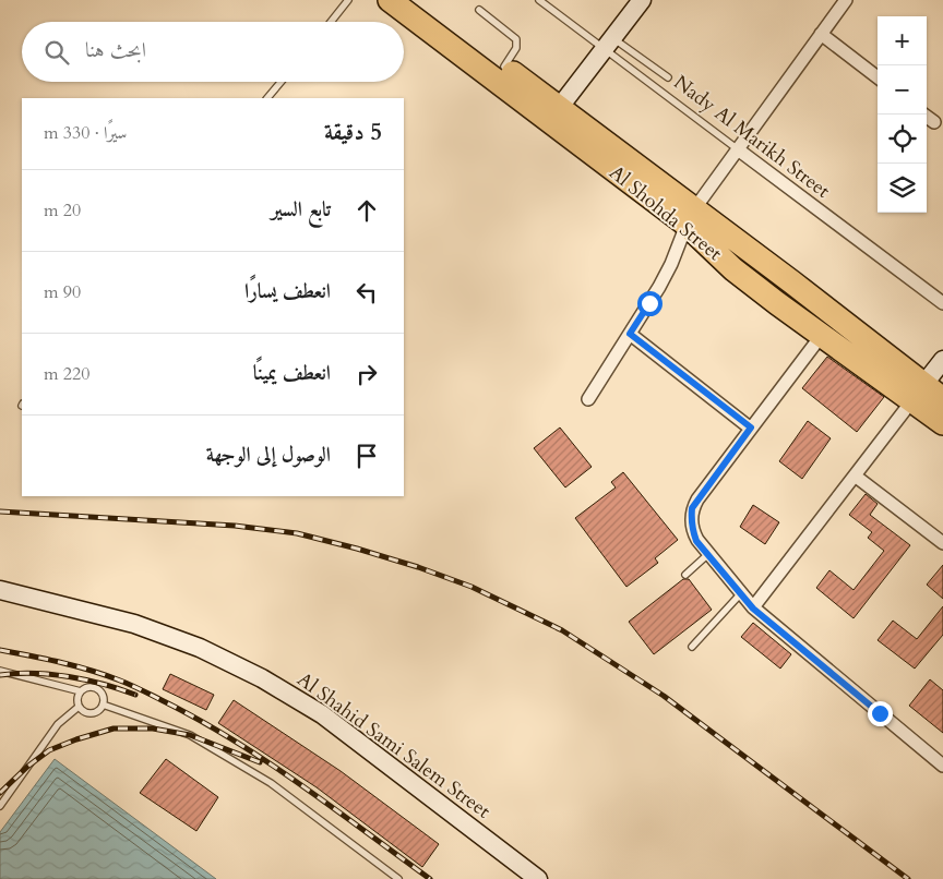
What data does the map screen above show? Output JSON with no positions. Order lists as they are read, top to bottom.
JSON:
{
  "streets": {
    "highway": ["Al Shohda Street"],
    "main road": ["Al Shahid Sami Salem Street"],
    "street": ["Nady Al Marikh Street"]
  },
  "page": {
    "map_buttons": ["+", "−"],
    "search": "ابحث هنا",
    "heading": ["5 دقيقة", "سيرًا · 330 m"],
    "list": [
      ["تابع السير", "20 m"],
      ["انعطف يسارًا", "90 m"],
      ["انعطف يمينًا", "220 m"],
      "الوصول إلى الوجهة"
    ]
  }
}
